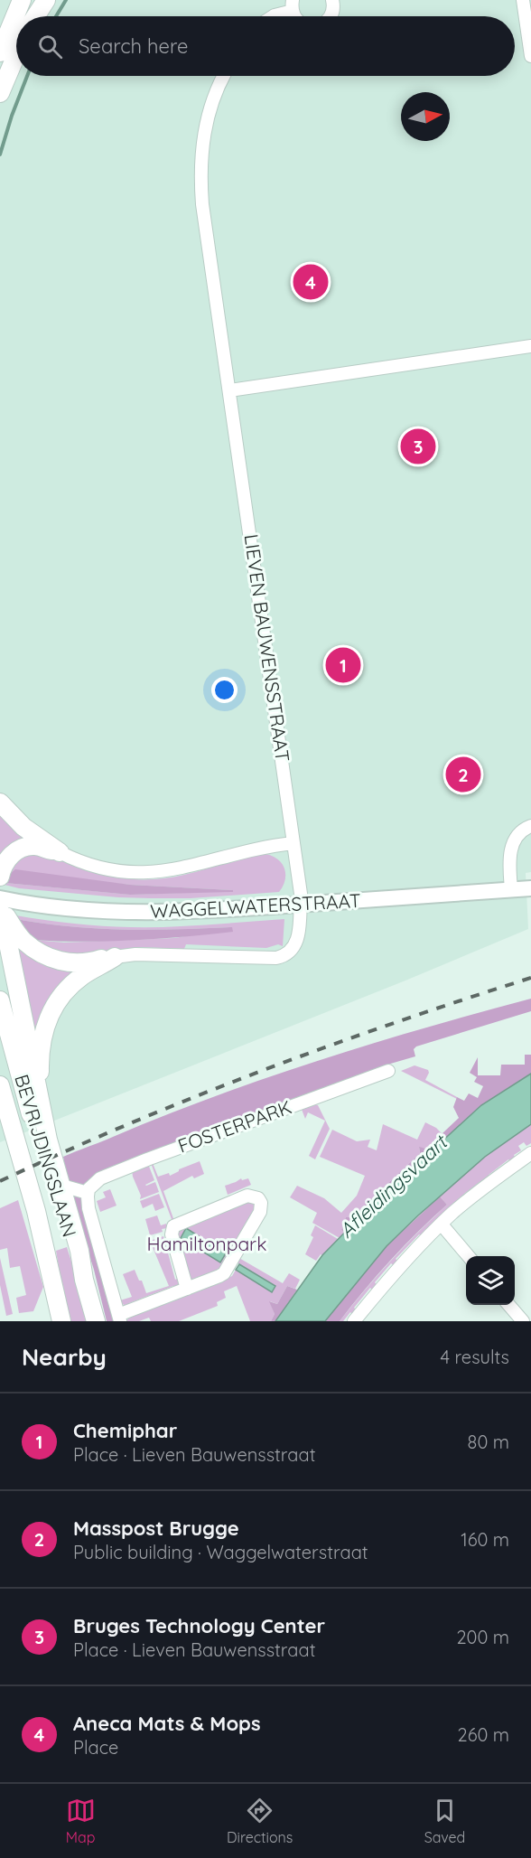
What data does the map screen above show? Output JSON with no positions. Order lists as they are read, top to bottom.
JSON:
{
  "streets": {
    "highway": ["BEVRIJDINGSLAAN"],
    "main road": ["WAGGELWATERSTRAAT"],
    "street": ["LIEVEN BAUWENSSTRAAT", "FOSTERPARK"]
  },
  "crossings": [
    ["LIEVEN BAUWENSSTRAAT", "WAGGELWATERSTRAAT"]
  ],
  "water": ["Afleidingsvaart"],
  "parks": ["Hamiltonpark"],
  "north": "right",
  "page": {
    "search": "Search here",
    "pins": [
      "4",
      "3",
      "1",
      "2"
    ],
    "heading": ["Nearby", "4 results"],
    "list": [
      {
        "mark": "1",
        "name": "Chemiphar",
        "note": "Place · Lieven Bauwensstraat",
        "value": "80 m"
      },
      {
        "mark": "2",
        "name": "Masspost Brugge",
        "note": "Public building · Waggelwaterstraat",
        "value": "160 m"
      },
      {
        "mark": "3",
        "name": "Bruges Technology Center",
        "note": "Place · Lieven Bauwensstraat",
        "value": "200 m"
      },
      {
        "mark": "4",
        "name": "Aneca Mats & Mops",
        "note": "Place",
        "value": "260 m"
      }
    ],
    "nav": ["Map", "Directions", "Saved"]
  }
}
